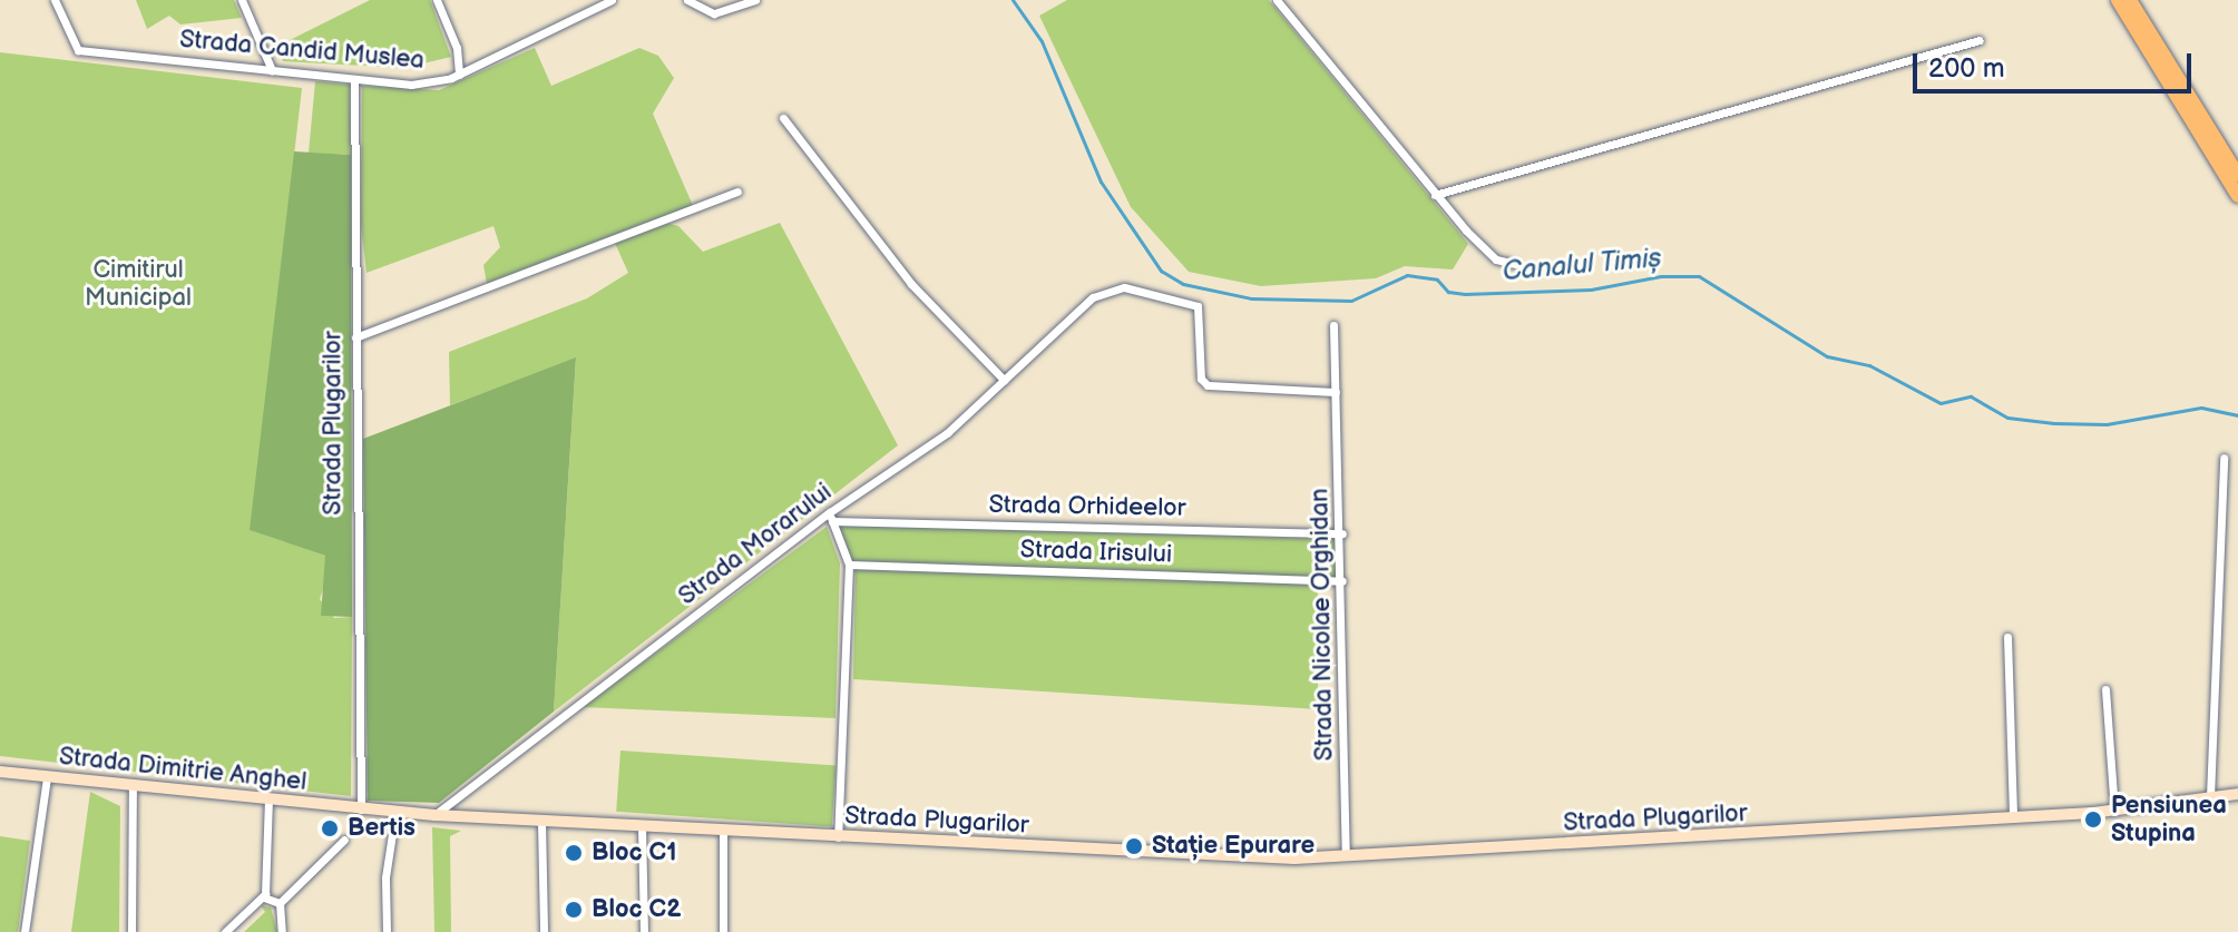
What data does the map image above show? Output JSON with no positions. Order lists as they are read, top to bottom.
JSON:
{
  "streets": {
    "street": [
      "Strada Candid Muslea",
      "Strada Plugarilor",
      "Strada Orhideelor",
      "Strada Morarului",
      "Strada Irisului",
      "Strada Nicolae Orghidan",
      "Strada Dimitrie Anghel"
    ]
  },
  "crossings": [
    ["Strada Candid Muslea", "Strada Plugarilor"],
    ["Strada Plugarilor", "Strada Morarului"],
    ["Strada Plugarilor", "Strada Nicolae Orghidan"],
    ["Strada Plugarilor", "Strada Dimitrie Anghel"],
    ["Strada Orhideelor", "Strada Morarului"],
    ["Strada Orhideelor", "Strada Nicolae Orghidan"],
    ["Strada Morarului", "Strada Nicolae Orghidan"],
    ["Strada Irisului", "Strada Nicolae Orghidan"]
  ],
  "water": ["Canalul Timiș"],
  "parks": ["Cimitirul Municipal"],
  "places": [
    "Pensiunea Stupina",
    "Bertis",
    "Stație Epurare",
    "Bloc C1",
    "Bloc C2"
  ],
  "scale_bar": "200 m"
}
